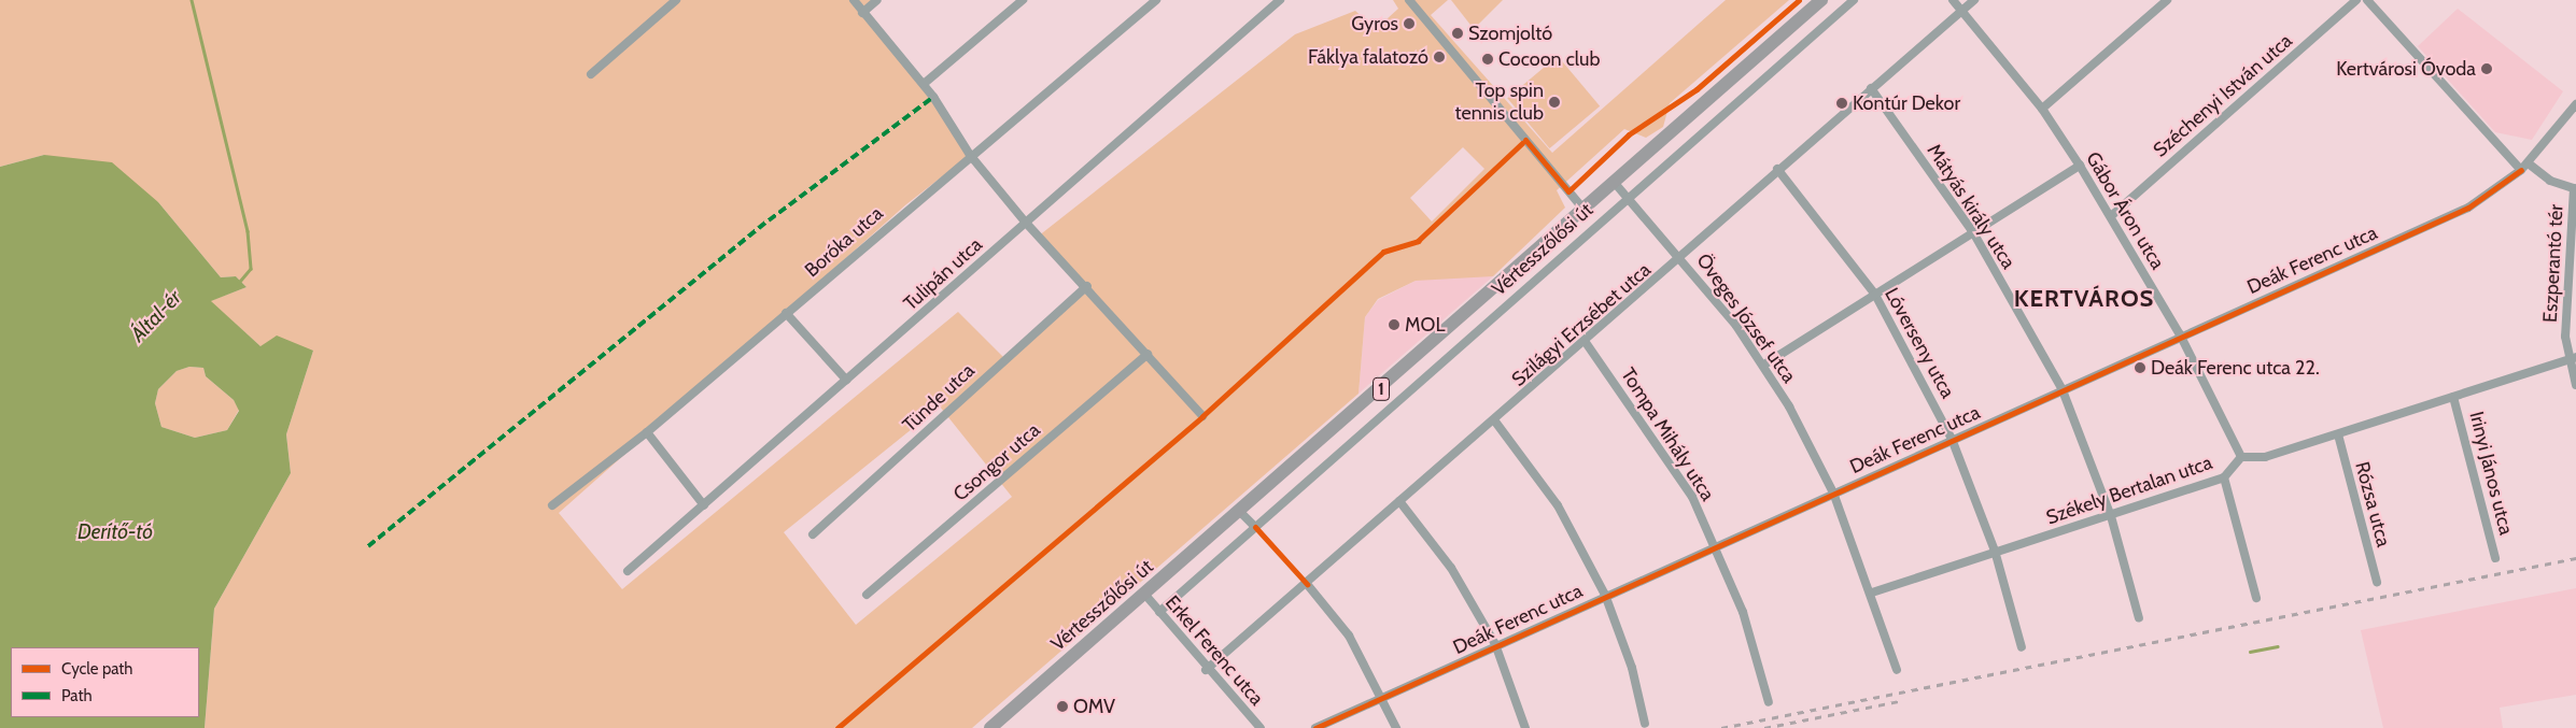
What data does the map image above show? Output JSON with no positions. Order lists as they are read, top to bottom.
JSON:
{
  "streets": {
    "main road": ["Vértesszőlősi út", "1"],
    "street": [
      "Széchenyi István utca",
      "Mátyás király utca",
      "Gábor Áron utca",
      "Boróka utca",
      "Deák Ferenc utca",
      "Eszperantó tér",
      "Tulipán utca",
      "Öveges József utca",
      "Szilágyi Erzsébet utca",
      "Lóverseny utca",
      "Tünde utca",
      "Tompa Mihály utca",
      "Csongor utca",
      "Irinyi János utca",
      "Székely Bertalan utca",
      "Rózsa utca",
      "Erkel Ferenc utca"
    ]
  },
  "crossings": [
    ["Széchenyi István utca", "Gábor Áron utca"],
    ["Mátyás király utca", "Deák Ferenc utca"],
    ["Mátyás király utca", "Szilágyi Erzsébet utca"],
    ["Mátyás király utca", "Székely Bertalan utca"],
    ["Gábor Áron utca", "Deák Ferenc utca"],
    ["Gábor Áron utca", "Szilágyi Erzsébet utca"],
    ["Gábor Áron utca", "Székely Bertalan utca"],
    ["Vértesszőlősi út", "Öveges József utca"],
    ["Vértesszőlősi út", "Erkel Ferenc utca"],
    ["Deák Ferenc utca", "Eszperantó tér"],
    ["Deák Ferenc utca", "Öveges József utca"],
    ["Deák Ferenc utca", "Lóverseny utca"],
    ["Deák Ferenc utca", "Tompa Mihály utca"],
    ["Öveges József utca", "Szilágyi Erzsébet utca"],
    ["Öveges József utca", "Székely Bertalan utca"],
    ["Szilágyi Erzsébet utca", "Lóverseny utca"],
    ["Szilágyi Erzsébet utca", "Tompa Mihály utca"],
    ["Szilágyi Erzsébet utca", "Erkel Ferenc utca"],
    ["Lóverseny utca", "Székely Bertalan utca"]
  ],
  "districts": ["KERTVÁROS"],
  "water": ["Által-ér", "Derítő-tó"],
  "places": [
    "Gyros",
    "Szomjoltó",
    "Fáklya falatozó",
    "Cocoon club",
    "Kertvárosi Óvoda",
    "Top spin tennis club",
    "Kontúr Dekor",
    "MOL",
    "Deák Ferenc utca 22.",
    "OMV"
  ],
  "legend": ["Cycle path", "Path"]
}
